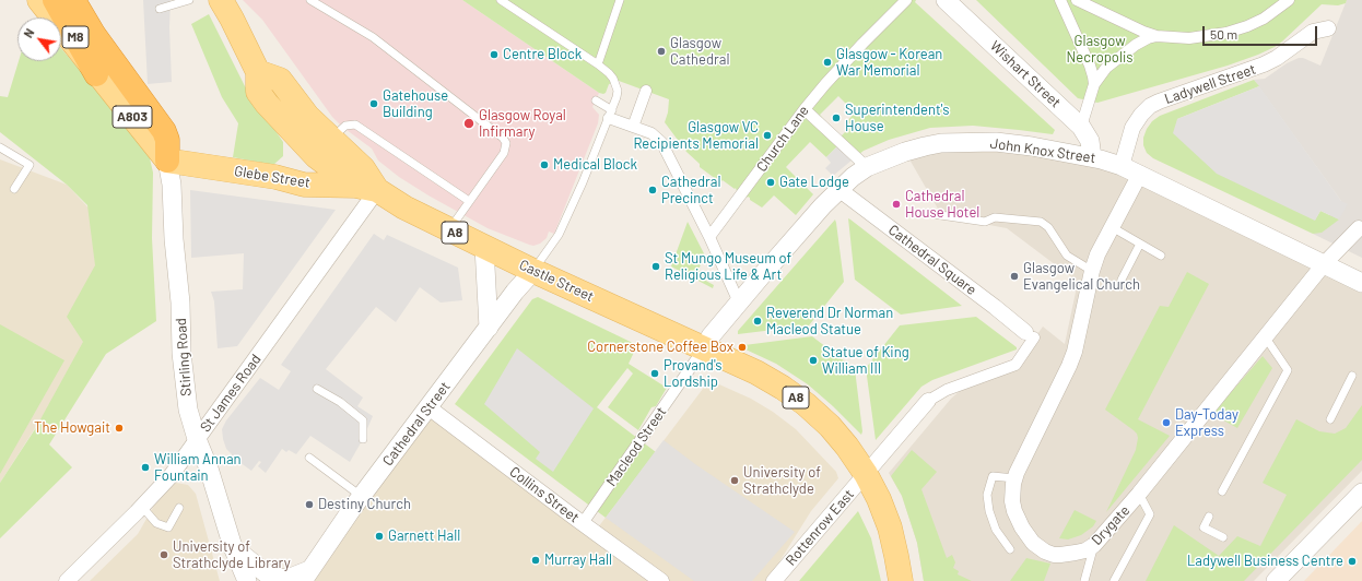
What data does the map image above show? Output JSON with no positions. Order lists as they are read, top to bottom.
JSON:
{
  "streets": {
    "highway": ["M8"],
    "main road": [
      "A803",
      "Glebe Street",
      "A8",
      "Castle Street"
    ],
    "street": [
      "Wishart Street",
      "Ladywell Street",
      "Church Lane",
      "John Knox Street",
      "Cathedral Square",
      "Stirling Road",
      "St James Road",
      "Cathedral Street",
      "Macleod Street",
      "Collins Street",
      "Drygate",
      "Rottenrow East"
    ]
  },
  "crossings": [
    ["M8", "A803"],
    ["M8", "Glebe Street"],
    ["M8", "Stirling Road"],
    ["Wishart Street", "John Knox Street"],
    ["Ladywell Street", "John Knox Street"],
    ["A803", "Glebe Street"],
    ["A803", "Stirling Road"],
    ["John Knox Street", "Cathedral Square"],
    ["John Knox Street", "Castle Street"],
    ["John Knox Street", "Macleod Street"],
    ["John Knox Street", "Drygate"],
    ["Glebe Street", "Castle Street"],
    ["Glebe Street", "Stirling Road"],
    ["Glebe Street", "St James Road"],
    ["A8", "Cathedral Square"],
    ["A8", "Castle Street"],
    ["A8", "Rottenrow East"],
    ["Cathedral Square", "Castle Street"],
    ["Cathedral Square", "Rottenrow East"],
    ["Castle Street", "St James Road"],
    ["Castle Street", "Cathedral Street"],
    ["Castle Street", "Macleod Street"],
    ["Castle Street", "Rottenrow East"],
    ["Stirling Road", "St James Road"],
    ["Cathedral Street", "Collins Street"],
    ["Macleod Street", "Collins Street"]
  ],
  "parks": ["Glasgow Necropolis"],
  "places": [
    "Glasgow Cathedral",
    "Centre Block",
    "Glasgow - Korean War Memorial",
    "Gatehouse Building",
    "Superintendent's House",
    "Glasgow Royal Infirmary",
    "Glasgow VC Recipients Memorial",
    "Medical Block",
    "Gate Lodge",
    "Cathedral Precinct",
    "Cathedral House Hotel",
    "St Mungo Museum of Religious Life & Art",
    "Glasgow Evangelical Church",
    "Reverend Dr Norman Macleod Statue",
    "Cornerstone Coffee Box",
    "Statue of King William III",
    "Provand's Lordship",
    "Day-Today Express",
    "The Howgait",
    "William Annan Fountain",
    "University of Strathclyde",
    "Destiny Church",
    "Garnett Hall",
    "University of Strathclyde Library",
    "Murray Hall",
    "Ladywell Business Centre"
  ],
  "scale_bar": "50 m",
  "north": "top left"
}
